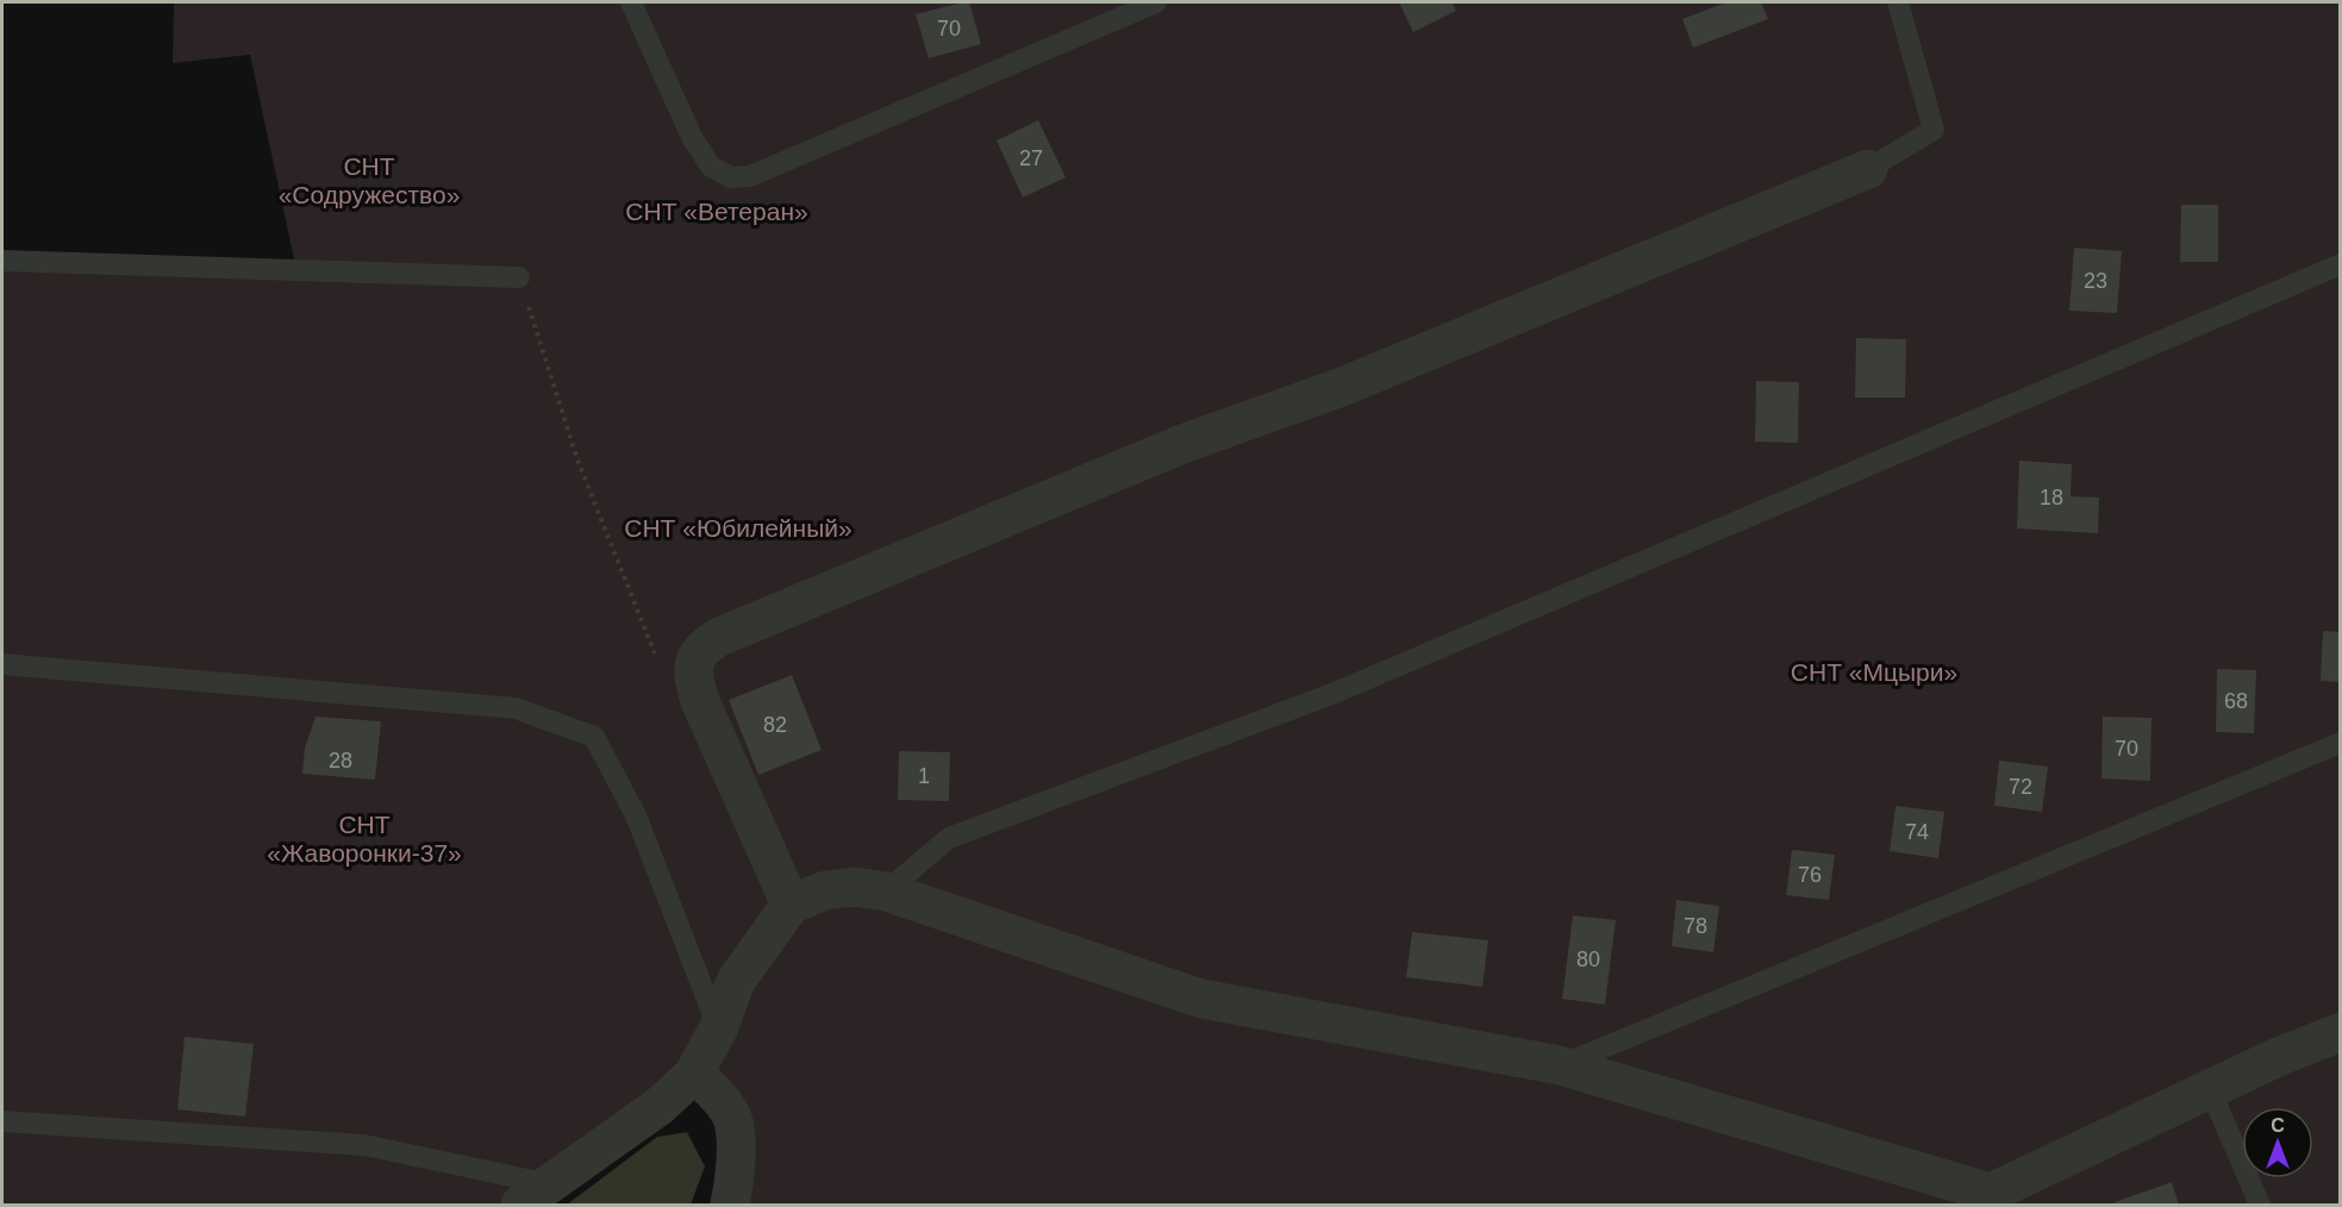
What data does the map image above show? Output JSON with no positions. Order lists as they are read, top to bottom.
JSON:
{
  "parks": [
    "СНТ «Содружество»",
    "СНТ «Ветеран»",
    "СНТ «Юбилейный»",
    "СНТ «Мцыри»",
    "СНТ «Жаворонки-37»"
  ],
  "house_numbers": [
    "70",
    "27",
    "23",
    "18",
    "68",
    "82",
    "70",
    "28",
    "1",
    "72",
    "74",
    "76",
    "78",
    "80"
  ],
  "north": "top"
}
